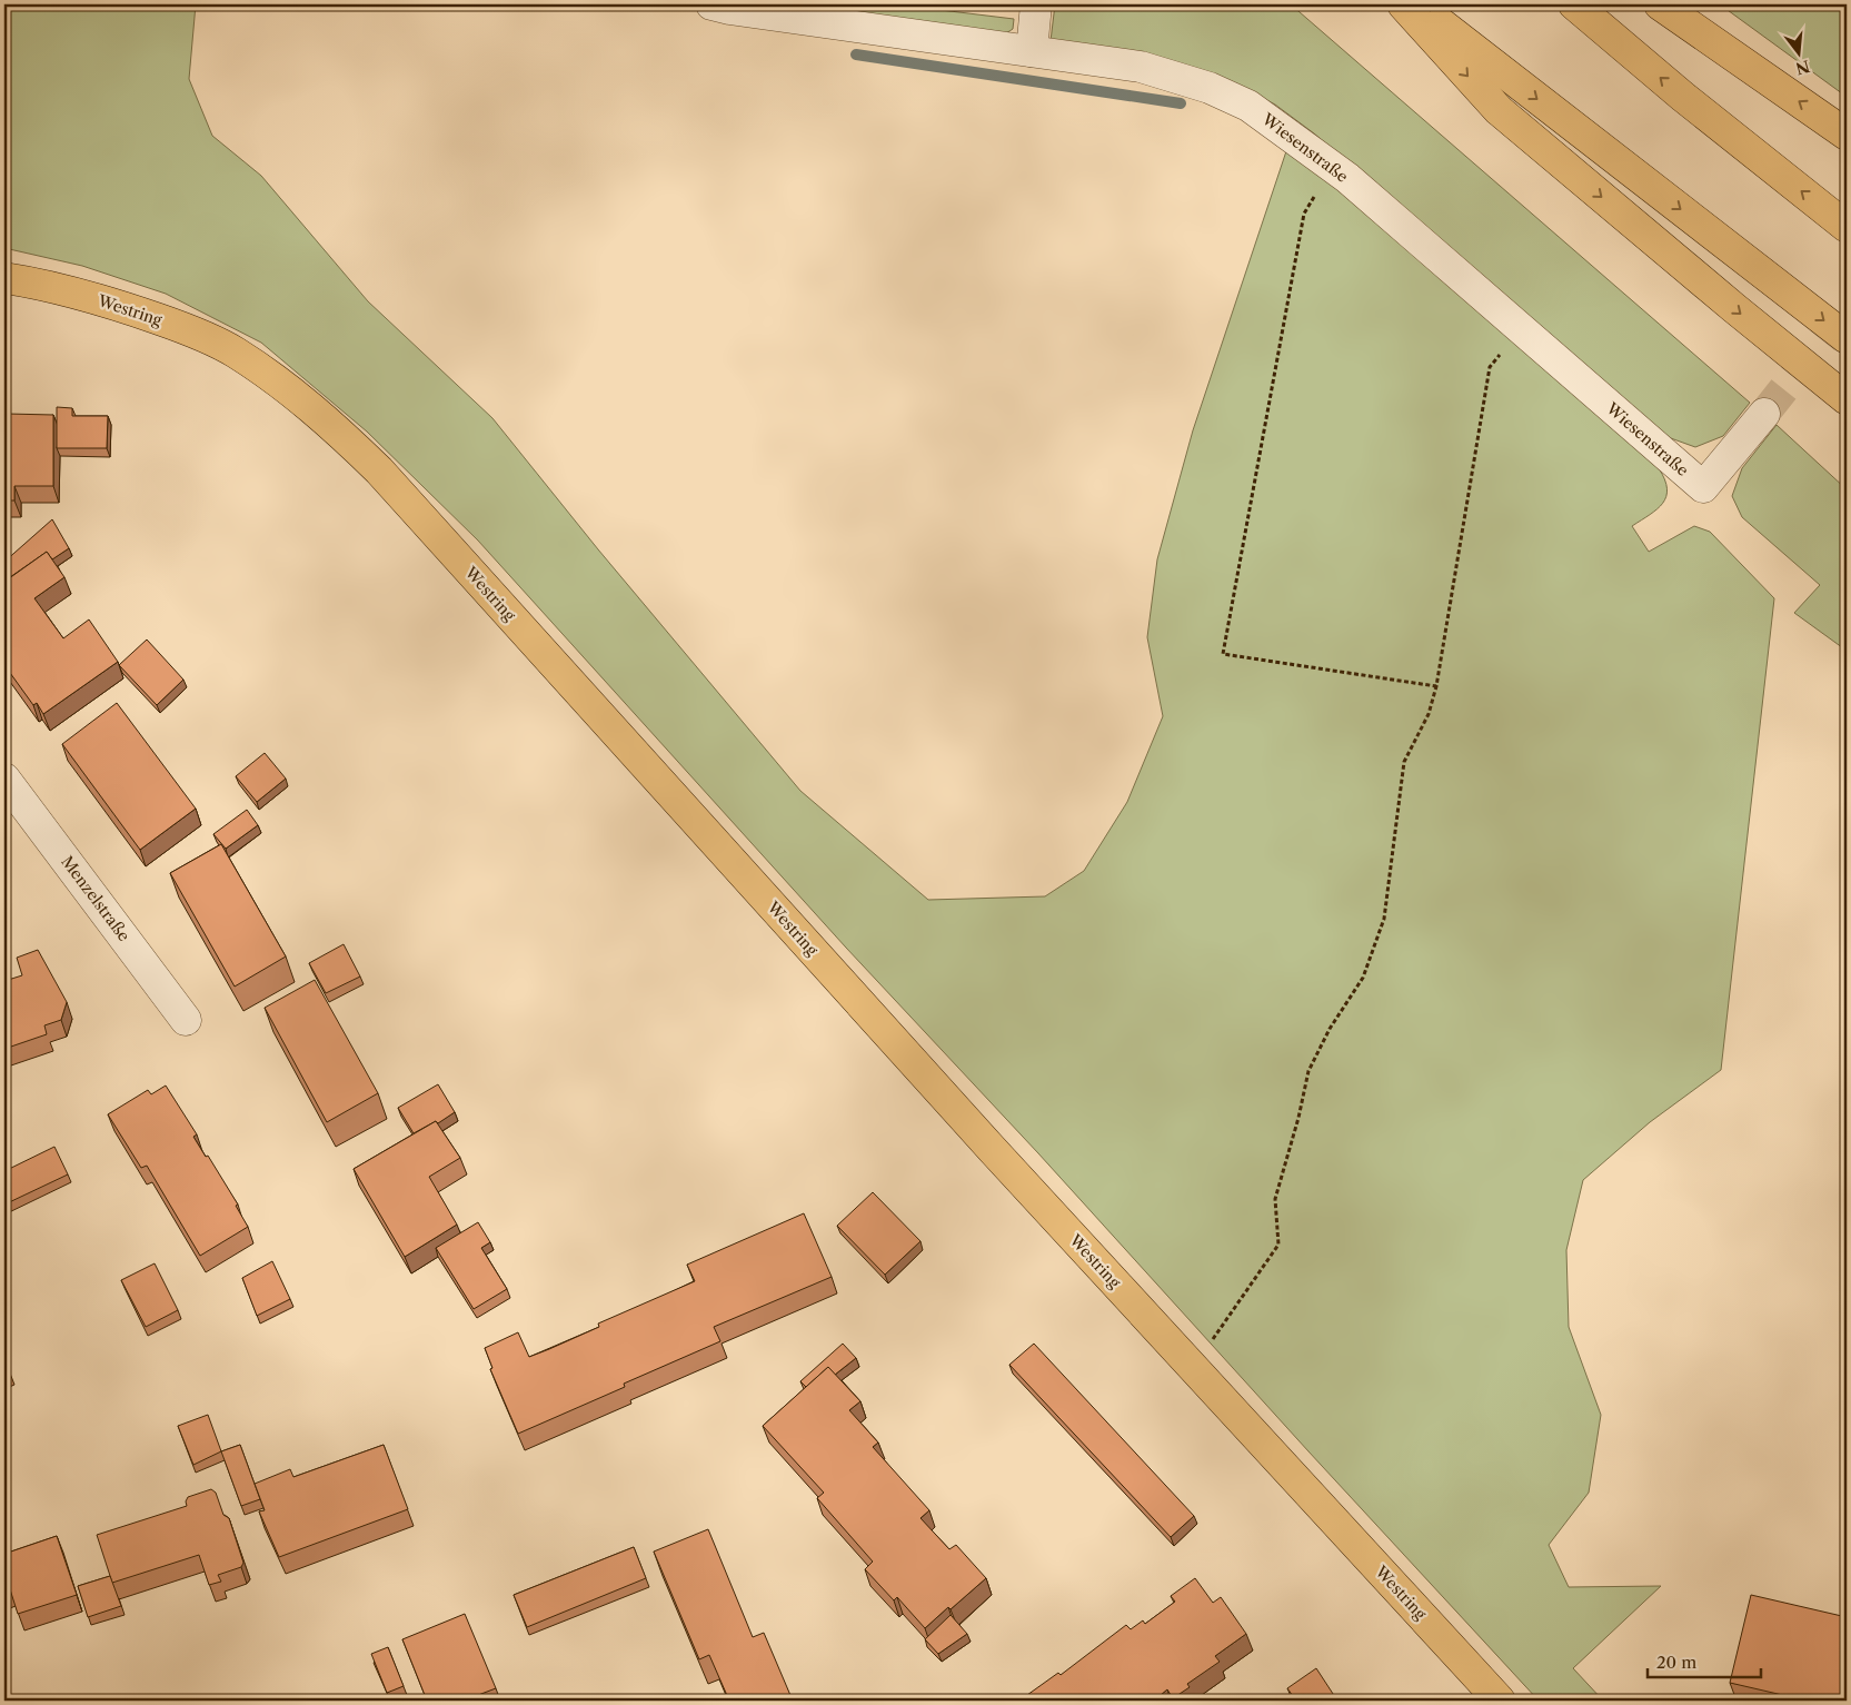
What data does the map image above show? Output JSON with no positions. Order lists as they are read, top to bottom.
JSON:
{
  "streets": {
    "main road": ["Westring"],
    "street": ["Wiesenstraße", "Menzelstraße"]
  },
  "scale_bar": "20 m",
  "north": "bottom"
}
